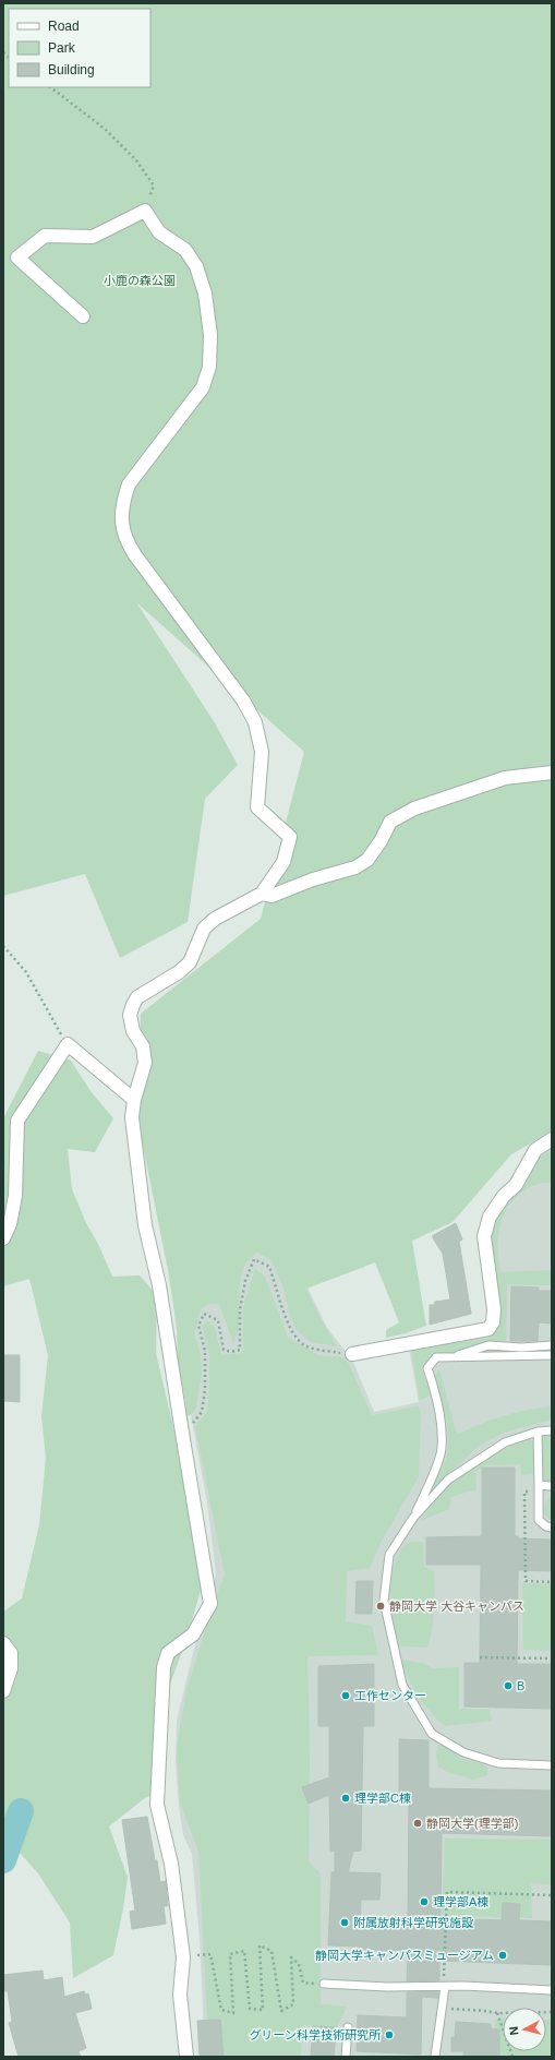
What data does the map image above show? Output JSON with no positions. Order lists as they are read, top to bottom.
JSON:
{
  "parks": ["小鹿の森公園"],
  "places": [
    "静岡大学 大谷キャンパス",
    "B",
    "工作センター",
    "理学部C棟",
    "静岡大学(理学部)",
    "理学部A棟",
    "附属放射科学研究施設",
    "静岡大学キャンパスミュージアム",
    "グリーン科学技術研究所"
  ],
  "legend": ["Road", "Park", "Building"],
  "north": "left"
}
